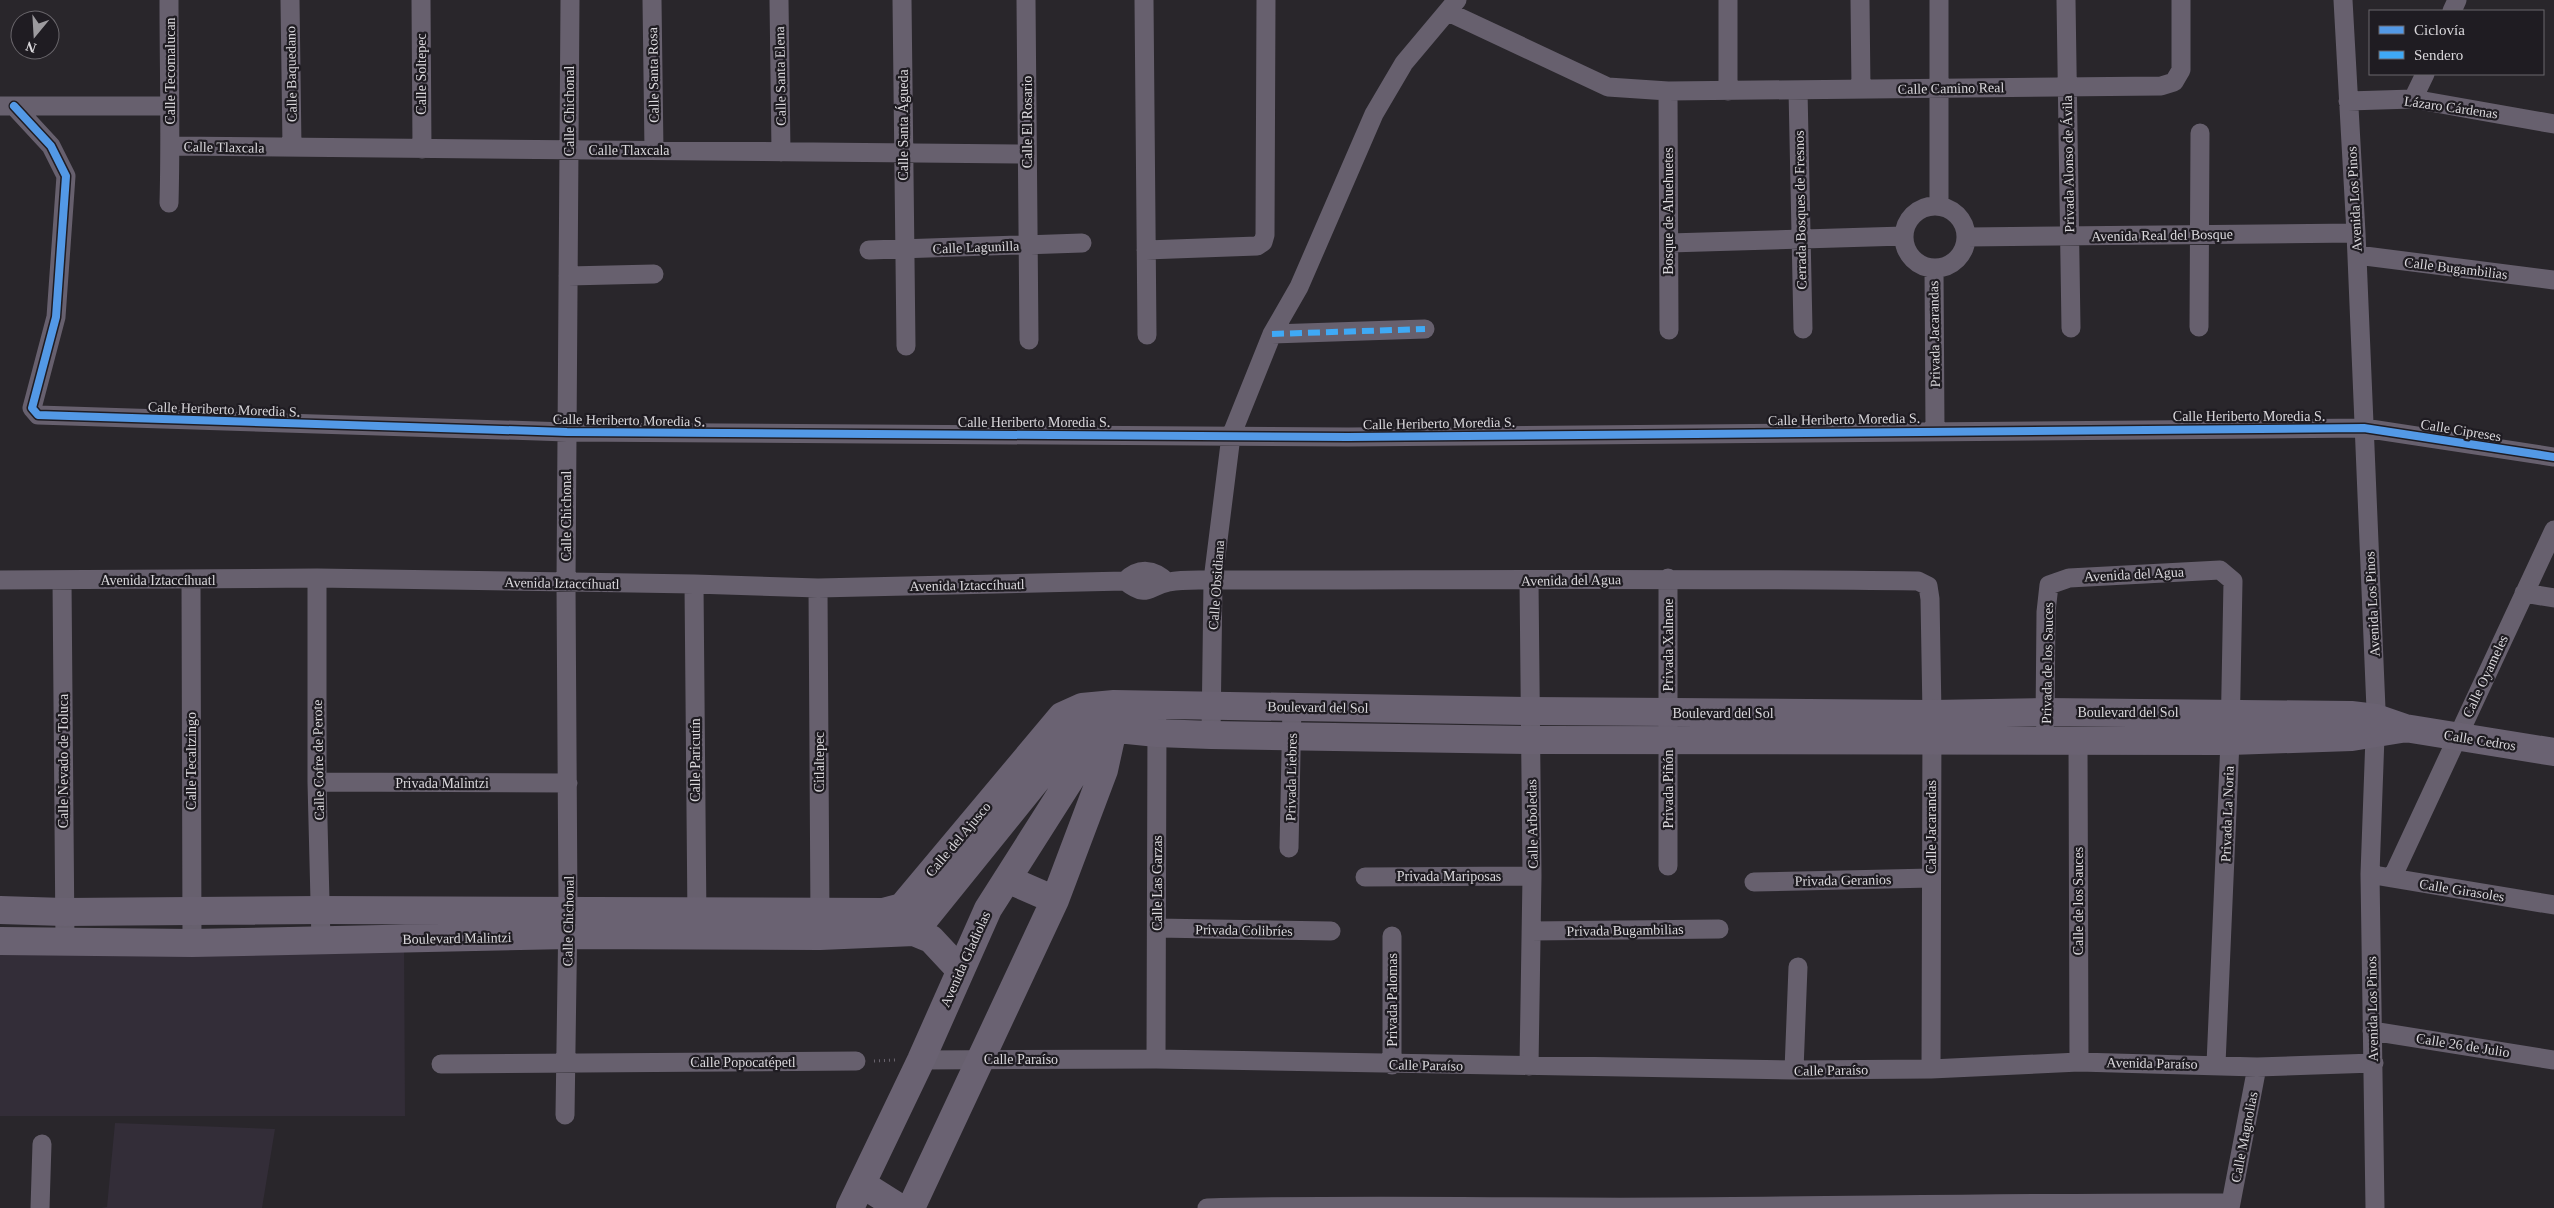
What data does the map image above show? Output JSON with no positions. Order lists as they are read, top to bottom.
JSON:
{
  "streets": {
    "street": [
      "Calle Tecomalucan",
      "Calle Baquedano",
      "Calle Soltepec",
      "Calle Santa Rosa",
      "Calle Santa Elena",
      "Calle Camino Real",
      "Lázaro Cárdenas",
      "Calle Chichonal",
      "Calle El Rosario",
      "Calle Santa Águeda",
      "Calle Tlaxcala",
      "Privada Alonso de Ávila",
      "Avenida Los Pinos",
      "Cerrada Bosques de Fresnos",
      "Bosque de Ahuehuetes",
      "Avenida Real del Bosque",
      "Calle Lagunilla",
      "Calle Bugambilias",
      "Privada Jacarandas",
      "Calle Heriberto Moredia S.",
      "Calle Cipreses",
      "Avenida del Agua",
      "Avenida Iztaccíhuatl",
      "Calle Obsidiana",
      "Privada Xalnene",
      "Privada de los Sauces",
      "Calle Oyameles",
      "Boulevard del Sol",
      "Calle Cedros",
      "Calle Cofre de Perote",
      "Calle Paricutín",
      "Calle Nevado de Toluca",
      "Calle Tecaltzingo",
      "Citlaltepec",
      "Privada Liebres",
      "Privada Malintzi",
      "Privada Piñón",
      "Privada La Noria",
      "Calle Arboledas",
      "Calle Jacarandas",
      "Calle del Ajusco",
      "Privada Mariposas",
      "Privada Geranios",
      "Calle Las Garzas",
      "Calle Girasoles",
      "Calle de los Sauces",
      "Privada Colibríes",
      "Privada Bugambilias",
      "Boulevard Malintzi",
      "Avenida Gladiolas",
      "Privada Palomas",
      "Calle 26 de Julio",
      "Calle Paraíso",
      "Calle Popocatépetl",
      "Avenida Paraíso",
      "Calle Magnolias"
    ]
  },
  "crossings": [
    ["Calle Tecomalucan", "Calle Tlaxcala"],
    ["Calle Baquedano", "Calle Tlaxcala"],
    ["Calle Soltepec", "Calle Tlaxcala"],
    ["Calle Santa Rosa", "Calle Tlaxcala"],
    ["Calle Santa Elena", "Calle Tlaxcala"],
    ["Calle Camino Real", "Privada Alonso de Ávila"],
    ["Calle Camino Real", "Cerrada Bosques de Fresnos"],
    ["Calle Camino Real", "Bosque de Ahuehuetes"],
    ["Calle Camino Real", "Calle Obsidiana"],
    ["Lázaro Cárdenas", "Avenida Los Pinos"],
    ["Calle Chichonal", "Calle Tlaxcala"],
    ["Calle Chichonal", "Calle Heriberto Moredia S."],
    ["Calle Chichonal", "Avenida Iztaccíhuatl"],
    ["Calle Chichonal", "Privada Malintzi"],
    ["Calle Chichonal", "Boulevard Malintzi"],
    ["Calle Chichonal", "Calle Popocatépetl"],
    ["Calle El Rosario", "Calle Tlaxcala"],
    ["Calle El Rosario", "Calle Lagunilla"],
    ["Calle Santa Águeda", "Calle Tlaxcala"],
    ["Calle Santa Águeda", "Calle Lagunilla"],
    ["Privada Alonso de Ávila", "Avenida Real del Bosque"],
    ["Avenida Los Pinos", "Avenida Real del Bosque"],
    ["Avenida Los Pinos", "Calle Bugambilias"],
    ["Avenida Los Pinos", "Calle Heriberto Moredia S."],
    ["Avenida Los Pinos", "Calle Cipreses"],
    ["Avenida Los Pinos", "Boulevard del Sol"],
    ["Avenida Los Pinos", "Calle Cedros"],
    ["Avenida Los Pinos", "Calle Girasoles"],
    ["Avenida Los Pinos", "Calle 26 de Julio"],
    ["Avenida Los Pinos", "Avenida Paraíso"],
    ["Avenida Real del Bosque", "Privada Jacarandas"],
    ["Privada Jacarandas", "Calle Heriberto Moredia S."],
    ["Calle Heriberto Moredia S.", "Calle Cipreses"],
    ["Calle Heriberto Moredia S.", "Calle Obsidiana"],
    ["Avenida del Agua", "Avenida Iztaccíhuatl"],
    ["Avenida del Agua", "Calle Obsidiana"],
    ["Avenida del Agua", "Privada Xalnene"],
    ["Avenida del Agua", "Privada de los Sauces"],
    ["Avenida del Agua", "Privada La Noria"],
    ["Avenida del Agua", "Calle Arboledas"],
    ["Avenida del Agua", "Calle Jacarandas"],
    ["Avenida Iztaccíhuatl", "Calle Obsidiana"],
    ["Avenida Iztaccíhuatl", "Calle Cofre de Perote"],
    ["Avenida Iztaccíhuatl", "Calle Paricutín"],
    ["Avenida Iztaccíhuatl", "Calle Nevado de Toluca"],
    ["Avenida Iztaccíhuatl", "Calle Tecaltzingo"],
    ["Avenida Iztaccíhuatl", "Citlaltepec"],
    ["Calle Obsidiana", "Boulevard del Sol"],
    ["Privada Xalnene", "Boulevard del Sol"],
    ["Privada Xalnene", "Privada Piñón"],
    ["Privada de los Sauces", "Boulevard del Sol"],
    ["Calle Oyameles", "Calle Cedros"],
    ["Calle Oyameles", "Calle Girasoles"],
    ["Boulevard del Sol", "Calle Cedros"],
    ["Boulevard del Sol", "Privada Liebres"],
    ["Boulevard del Sol", "Privada Piñón"],
    ["Boulevard del Sol", "Privada La Noria"],
    ["Boulevard del Sol", "Calle Arboledas"],
    ["Boulevard del Sol", "Calle Jacarandas"],
    ["Boulevard del Sol", "Calle del Ajusco"],
    ["Boulevard del Sol", "Calle Las Garzas"],
    ["Boulevard del Sol", "Calle de los Sauces"],
    ["Boulevard del Sol", "Avenida Gladiolas"],
    ["Calle Cofre de Perote", "Privada Malintzi"],
    ["Calle Cofre de Perote", "Boulevard Malintzi"],
    ["Calle Paricutín", "Boulevard Malintzi"],
    ["Calle Nevado de Toluca", "Boulevard Malintzi"],
    ["Calle Tecaltzingo", "Boulevard Malintzi"],
    ["Citlaltepec", "Calle del Ajusco"],
    ["Citlaltepec", "Boulevard Malintzi"],
    ["Privada La Noria", "Avenida Paraíso"],
    ["Calle Arboledas", "Privada Mariposas"],
    ["Calle Arboledas", "Privada Bugambilias"],
    ["Calle Arboledas", "Calle Paraíso"],
    ["Calle Jacarandas", "Privada Geranios"],
    ["Calle Jacarandas", "Calle Paraíso"],
    ["Calle Jacarandas", "Avenida Paraíso"],
    ["Calle del Ajusco", "Boulevard Malintzi"],
    ["Calle del Ajusco", "Avenida Gladiolas"],
    ["Calle Las Garzas", "Privada Colibríes"],
    ["Calle Las Garzas", "Avenida Gladiolas"],
    ["Calle Las Garzas", "Calle Paraíso"],
    ["Calle de los Sauces", "Avenida Paraíso"],
    ["Avenida Gladiolas", "Calle Paraíso"],
    ["Privada Palomas", "Calle Paraíso"],
    ["Calle Paraíso", "Avenida Paraíso"],
    ["Avenida Paraíso", "Calle Magnolias"]
  ],
  "legend": ["Ciclovía", "Sendero"],
  "north": "bottom"
}
